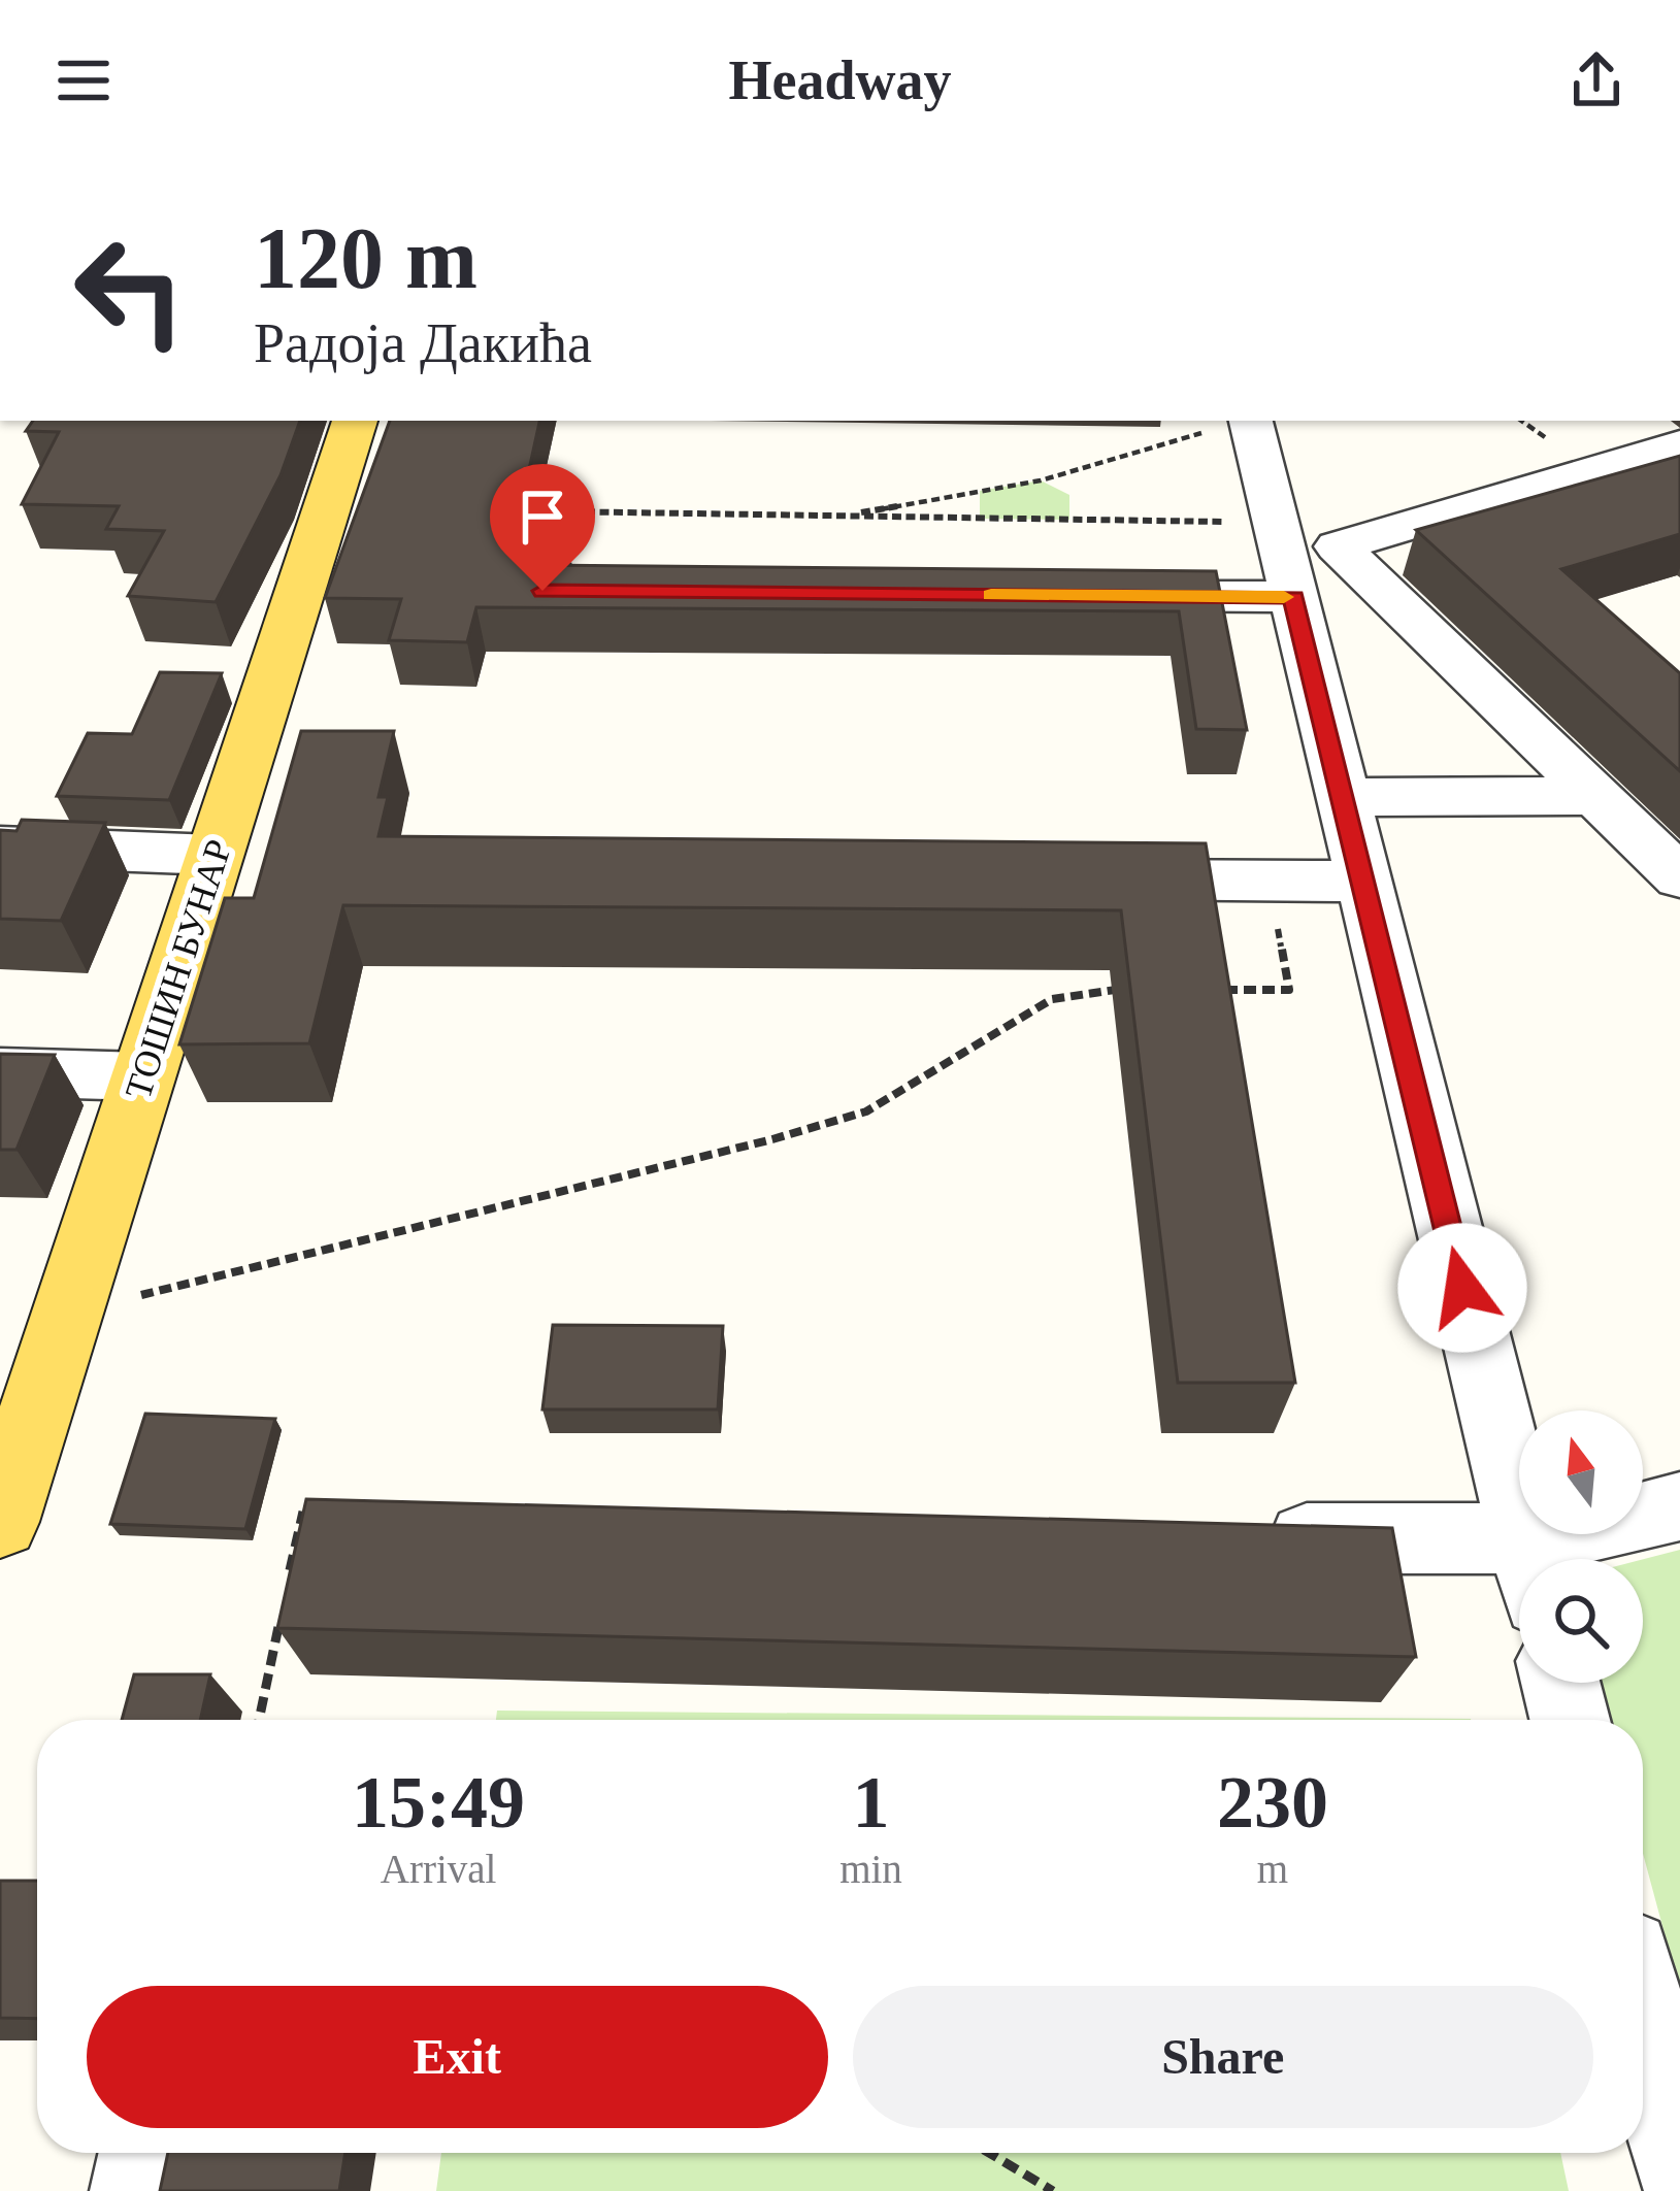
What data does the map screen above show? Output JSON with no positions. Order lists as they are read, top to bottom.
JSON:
{
  "streets": {
    "main road": ["ТОШИН БУНАР"]
  },
  "north": "top",
  "page": {
    "header": "Headway",
    "turn": ["120 m", "Радоја Дакића"],
    "eta": [
      "15:49",
      "Arrival",
      "1",
      "min",
      "230",
      "m"
    ],
    "buttons": ["Exit", "Share"]
  }
}
